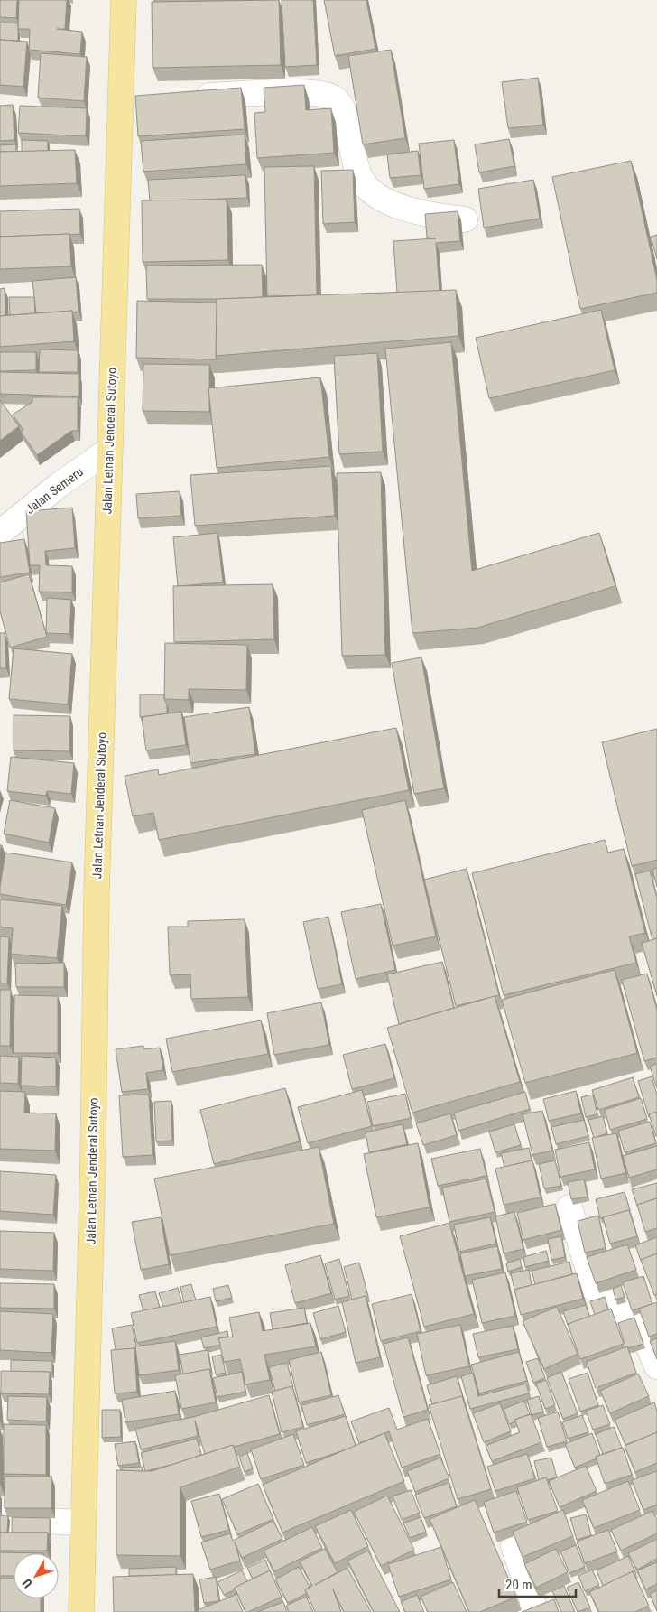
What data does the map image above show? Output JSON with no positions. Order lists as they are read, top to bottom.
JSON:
{
  "streets": {
    "main road": ["Jalan Letnan Jenderal Sutoyo"],
    "street": ["Jalan Semeru"]
  },
  "crossings": [
    ["Jalan Letnan Jenderal Sutoyo", "Jalan Semeru"]
  ],
  "scale_bar": "20 m",
  "north": "bottom left"
}
